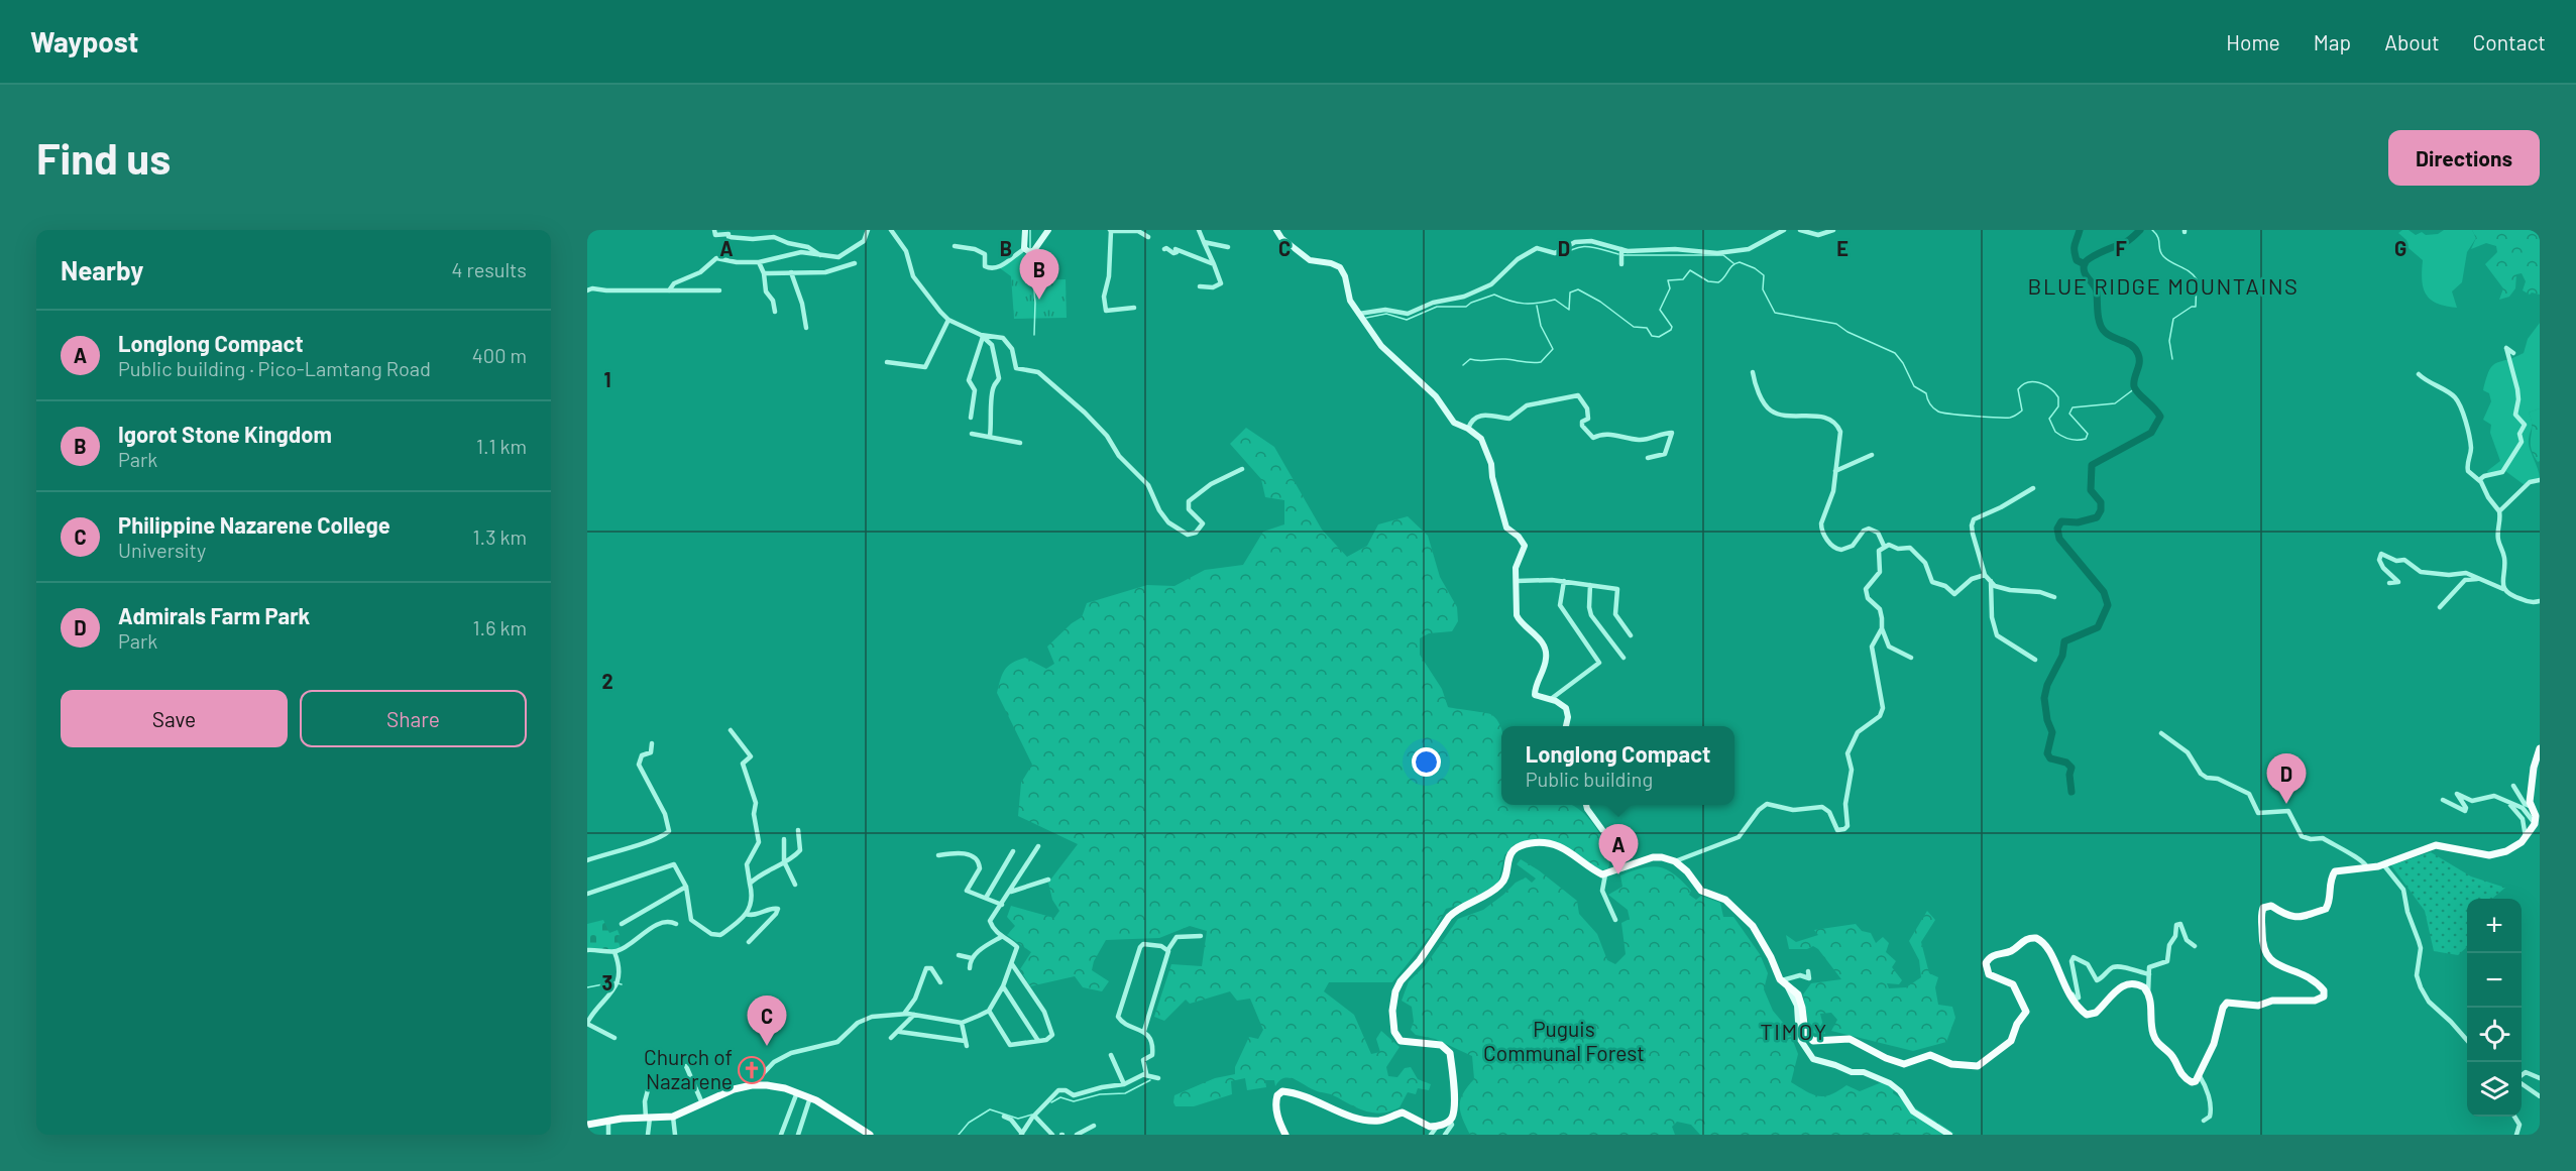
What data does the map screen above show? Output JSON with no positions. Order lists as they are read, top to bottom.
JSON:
{
  "districts": ["BLUE RIDGE MOUNTAINS", "TIMOY"],
  "parks": ["Puguis Communal Forest"],
  "places": {
    "church": ["Church of Nazarene"]
  },
  "page": {
    "header": "Waypost",
    "nav": [
      "Home",
      "Map",
      "About",
      "Contact"
    ],
    "buttons": [
      "Directions",
      ["Save", "Share"]
    ],
    "title": "Find us",
    "heading": ["Nearby", "4 results"],
    "pins": [
      "B",
      "D",
      "A",
      "C"
    ],
    "list": [
      {
        "mark": "A",
        "name": "Longlong Compact",
        "note": "Public building · Pico-Lamtang Road",
        "value": "400 m"
      },
      {
        "mark": "B",
        "name": "Igorot Stone Kingdom",
        "note": "Park",
        "value": "1.1 km"
      },
      {
        "mark": "C",
        "name": "Philippine Nazarene College",
        "note": "University",
        "value": "1.3 km"
      },
      {
        "mark": "D",
        "name": "Admirals Farm Park",
        "note": "Park",
        "value": "1.6 km"
      }
    ],
    "popup": ["Longlong Compact", "Public building"],
    "map_buttons": ["+", "−"]
  },
  "grid": {
    "columns": [
      "A",
      "B",
      "C",
      "D",
      "E",
      "F",
      "G"
    ],
    "rows": ["1", "2", "3"]
  }
}
